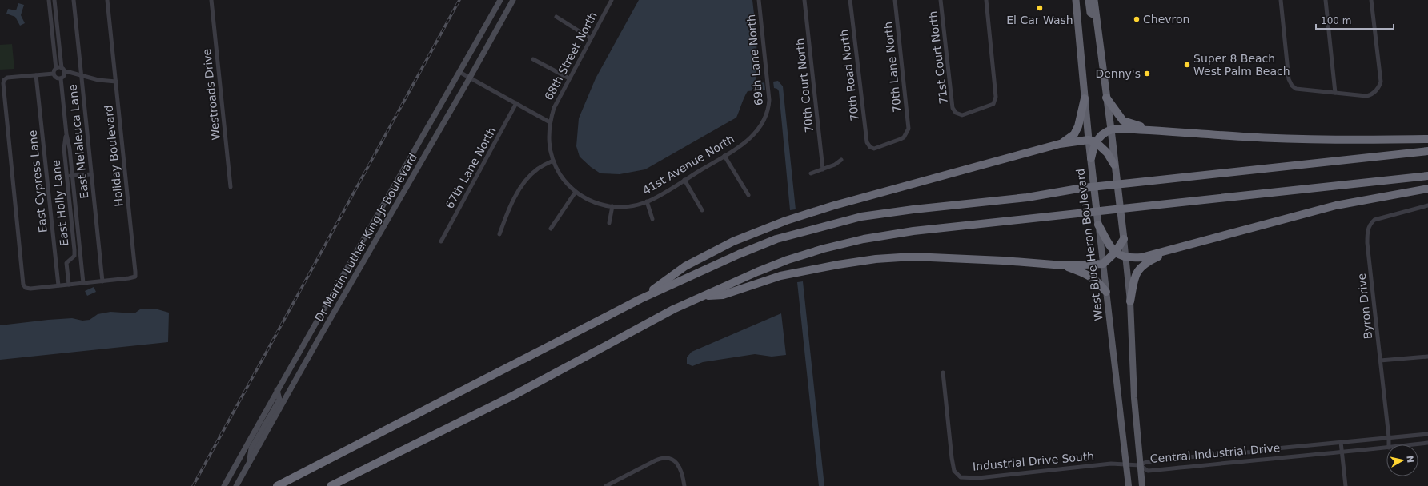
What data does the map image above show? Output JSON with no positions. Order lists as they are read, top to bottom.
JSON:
{
  "streets": {
    "highway": ["West Blue Heron Boulevard"],
    "main road": ["Dr Martin Luther King Jr Boulevard"],
    "street": [
      "68th Street North",
      "71st Court North",
      "69th Lane North",
      "70th Lane North",
      "70th Road North",
      "70th Court North",
      "Westroads Drive",
      "East Melaleuca Lane",
      "Holiday Boulevard",
      "41st Avenue North",
      "67th Lane North",
      "East Cypress Lane",
      "East Holly Lane",
      "Byron Drive",
      "Central Industrial Drive",
      "Industrial Drive South"
    ]
  },
  "crossings": [
    ["68th Street North", "41st Avenue North"],
    ["69th Lane North", "41st Avenue North"],
    ["70th Lane North", "70th Road North"],
    ["East Melaleuca Lane", "Holiday Boulevard"],
    ["West Blue Heron Boulevard", "Industrial Drive South"],
    ["Byron Drive", "Central Industrial Drive"],
    ["Central Industrial Drive", "Industrial Drive South"]
  ],
  "places": [
    "El Car Wash",
    "Chevron",
    "Super 8 Beach West Palm Beach",
    "Denny's"
  ],
  "scale_bar": "100 m",
  "north": "right"
}
